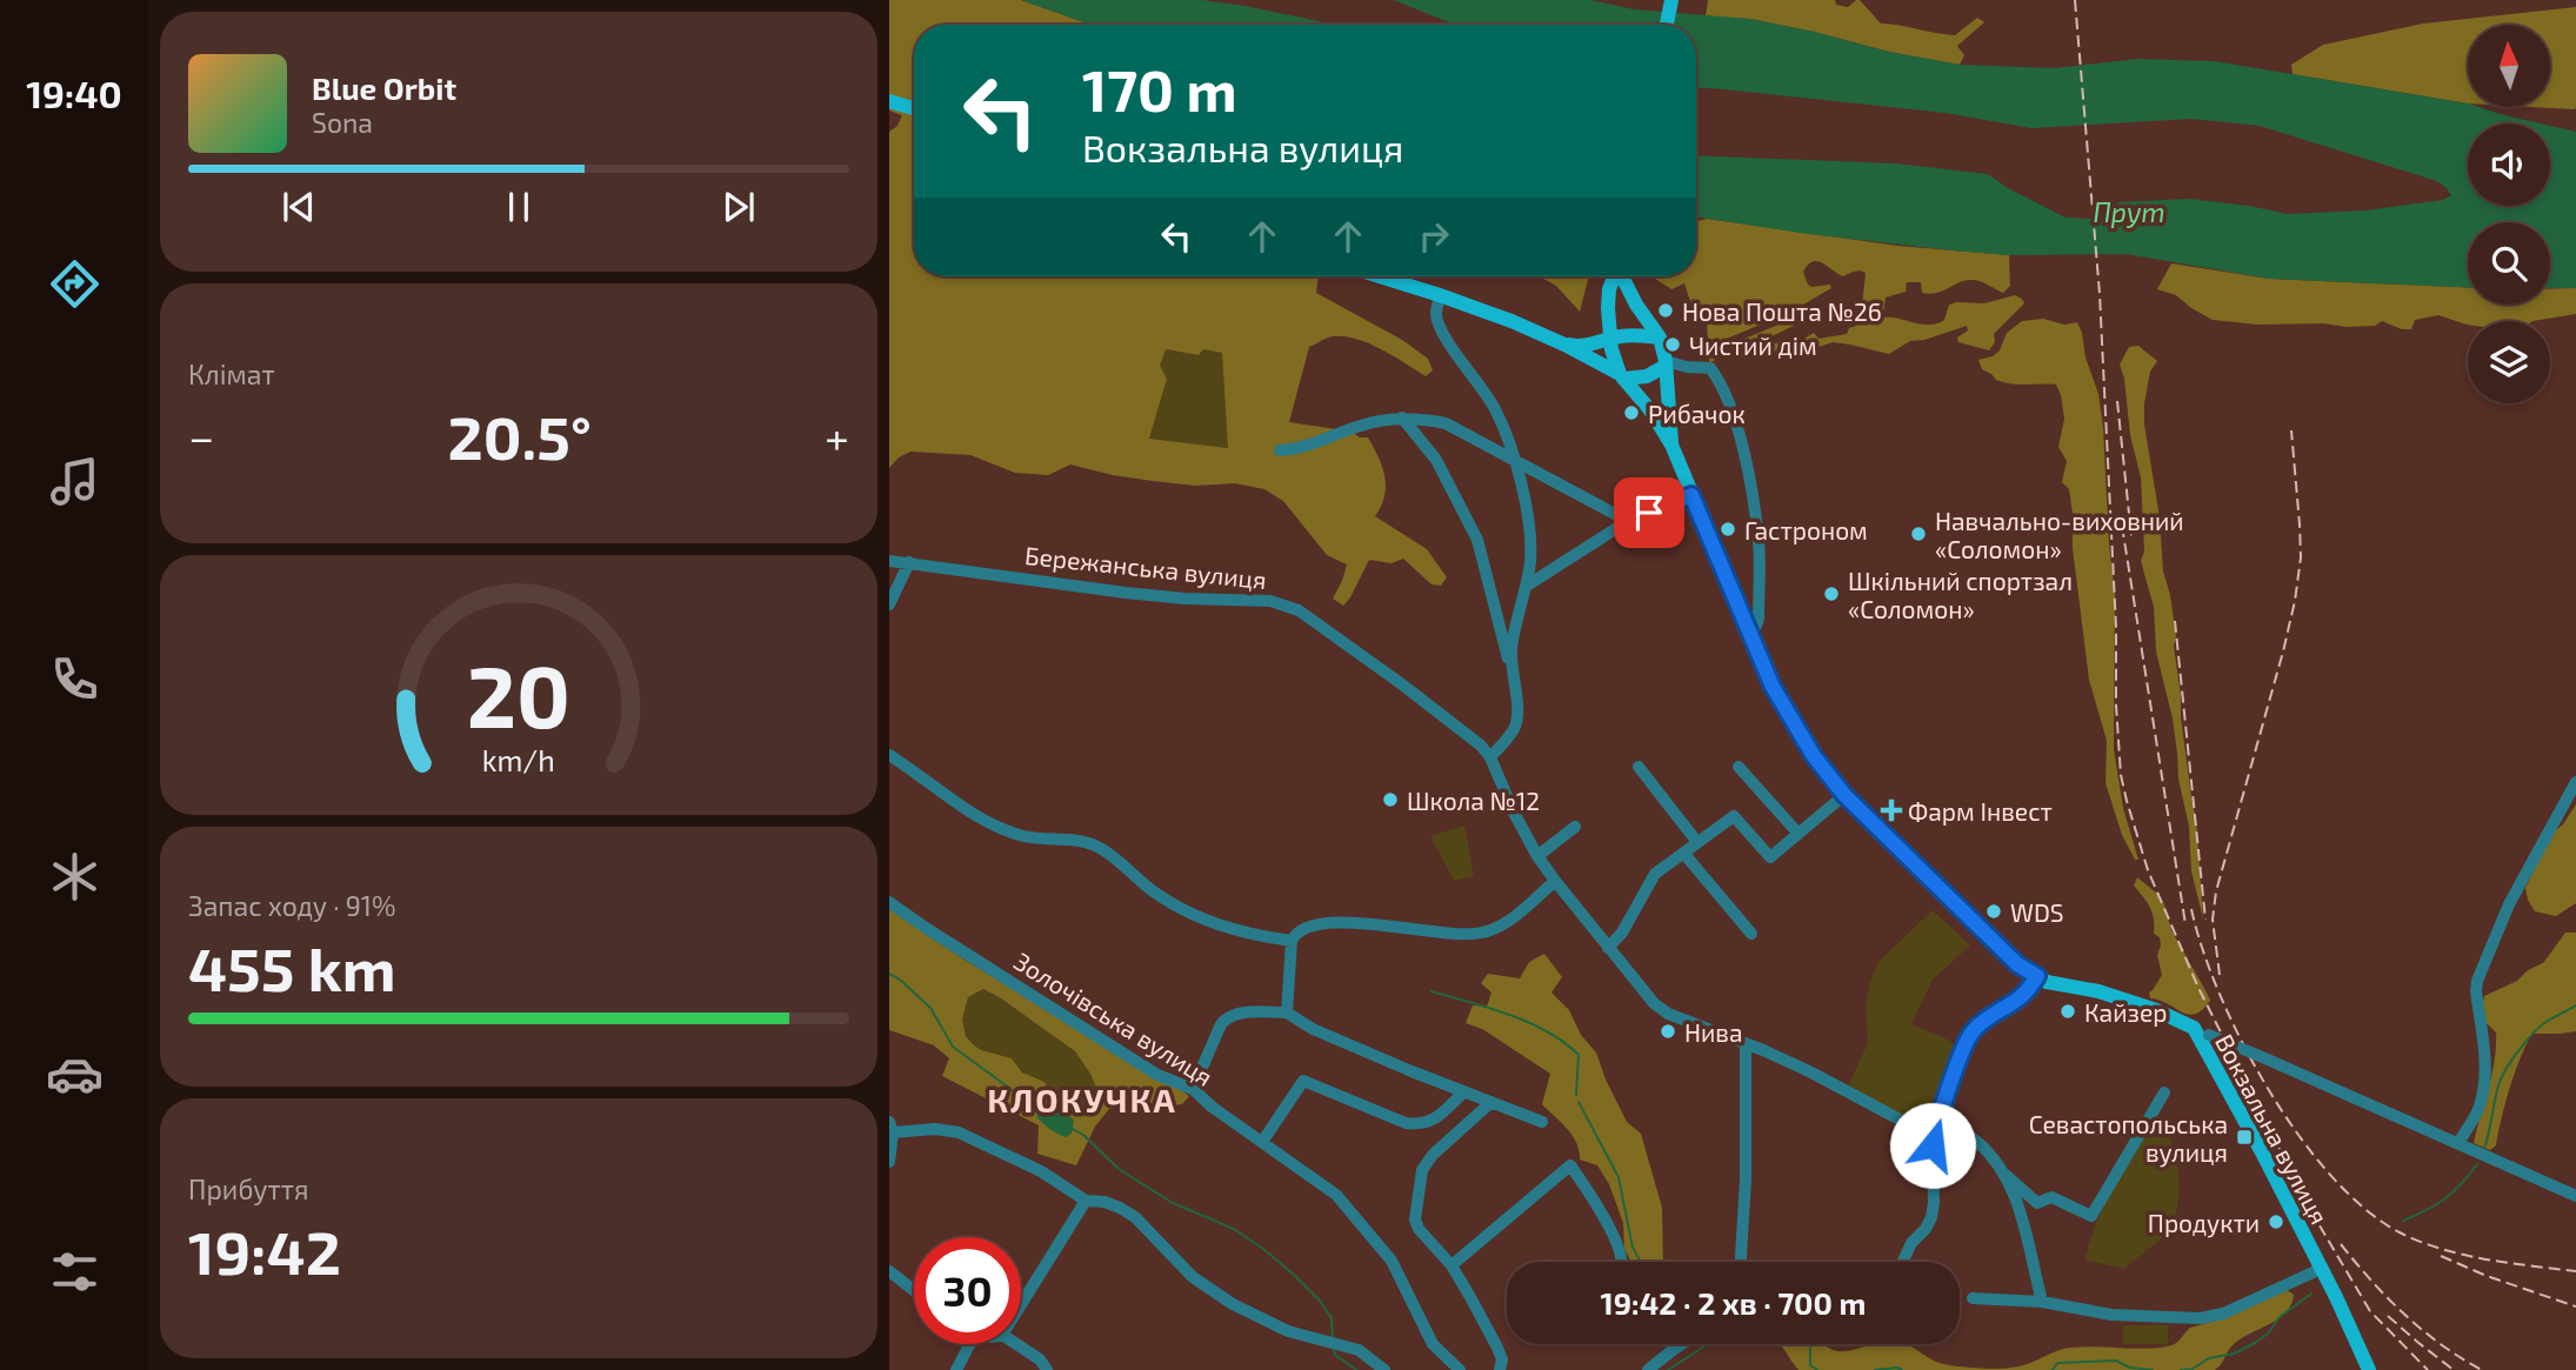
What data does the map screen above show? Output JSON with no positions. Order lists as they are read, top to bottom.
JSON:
{
  "streets": {
    "main road": ["Вокзальна вулиця"],
    "street": ["Бережанська вулиця", "Золочівська вулиця"]
  },
  "districts": ["КЛОКУЧКА"],
  "water": ["Прут"],
  "places": {
    "other": [
      "Нова Пошта №26",
      "Чистий дім",
      "Рибачок",
      "Гастроном",
      "Навчально-виховний «Соломон»",
      "Шкільний спортзал «Соломон»",
      "Школа №12",
      "WDS",
      "Кайзер",
      "Нива",
      "Продукти"
    ],
    "health": ["Фарм Інвест"],
    "transit": ["Севастопольська вулиця"]
  },
  "north": "top",
  "page": {
    "tabs": "19:40",
    "turn": ["170 m", "Вокзальна вулиця"],
    "song": ["Blue Orbit", "Sona"],
    "tile": [
      "Клімат",
      ["Запас ходу · 91%", "455 km"],
      ["Прибуття", "19:42"]
    ],
    "heat": ["−", "20.5°", "+"],
    "limit": "30",
    "trip": "19:42 · 2 хв · 700 m",
    "gauge": ["20", "km/h"]
  }
}
